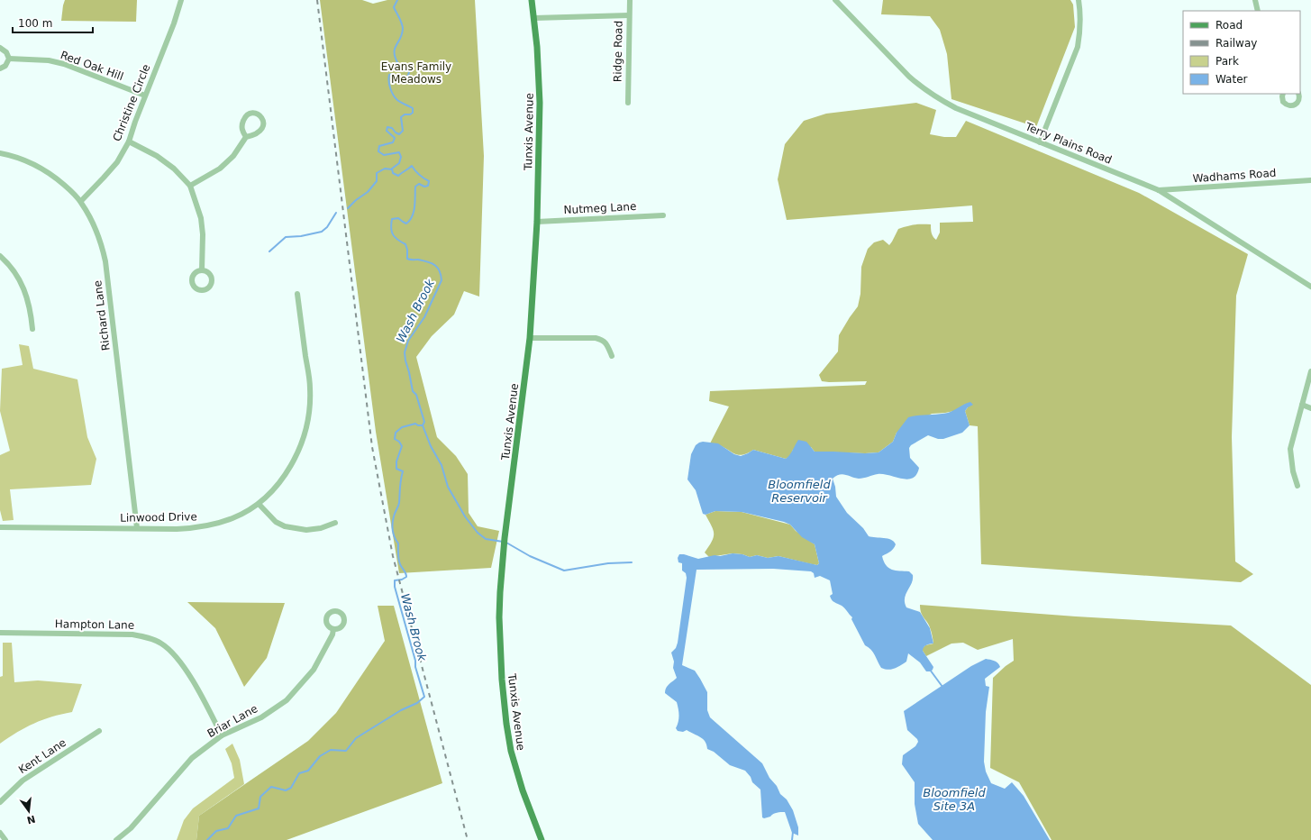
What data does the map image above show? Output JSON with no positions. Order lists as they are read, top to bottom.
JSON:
{
  "streets": {
    "main road": ["Tunxis Avenue"],
    "street": [
      "Ridge Road",
      "Red Oak Hill",
      "Christine Circle",
      "Terry Plains Road",
      "Wadhams Road",
      "Nutmeg Lane",
      "Richard Lane",
      "Linwood Drive",
      "Hampton Lane",
      "Briar Lane",
      "Kent Lane"
    ]
  },
  "crossings": [
    ["Red Oak Hill", "Christine Circle"],
    ["Christine Circle", "Richard Lane"],
    ["Tunxis Avenue", "Nutmeg Lane"],
    ["Terry Plains Road", "Wadhams Road"],
    ["Richard Lane", "Linwood Drive"],
    ["Hampton Lane", "Briar Lane"]
  ],
  "water": ["Wash Brook", "Bloomfield Reservoir", "Bloomfield Site 3A"],
  "parks": ["Evans Family Meadows"],
  "legend": [
    "Road",
    "Railway",
    "Park",
    "Water"
  ],
  "scale_bar": "100 m",
  "north": "bottom"
}
